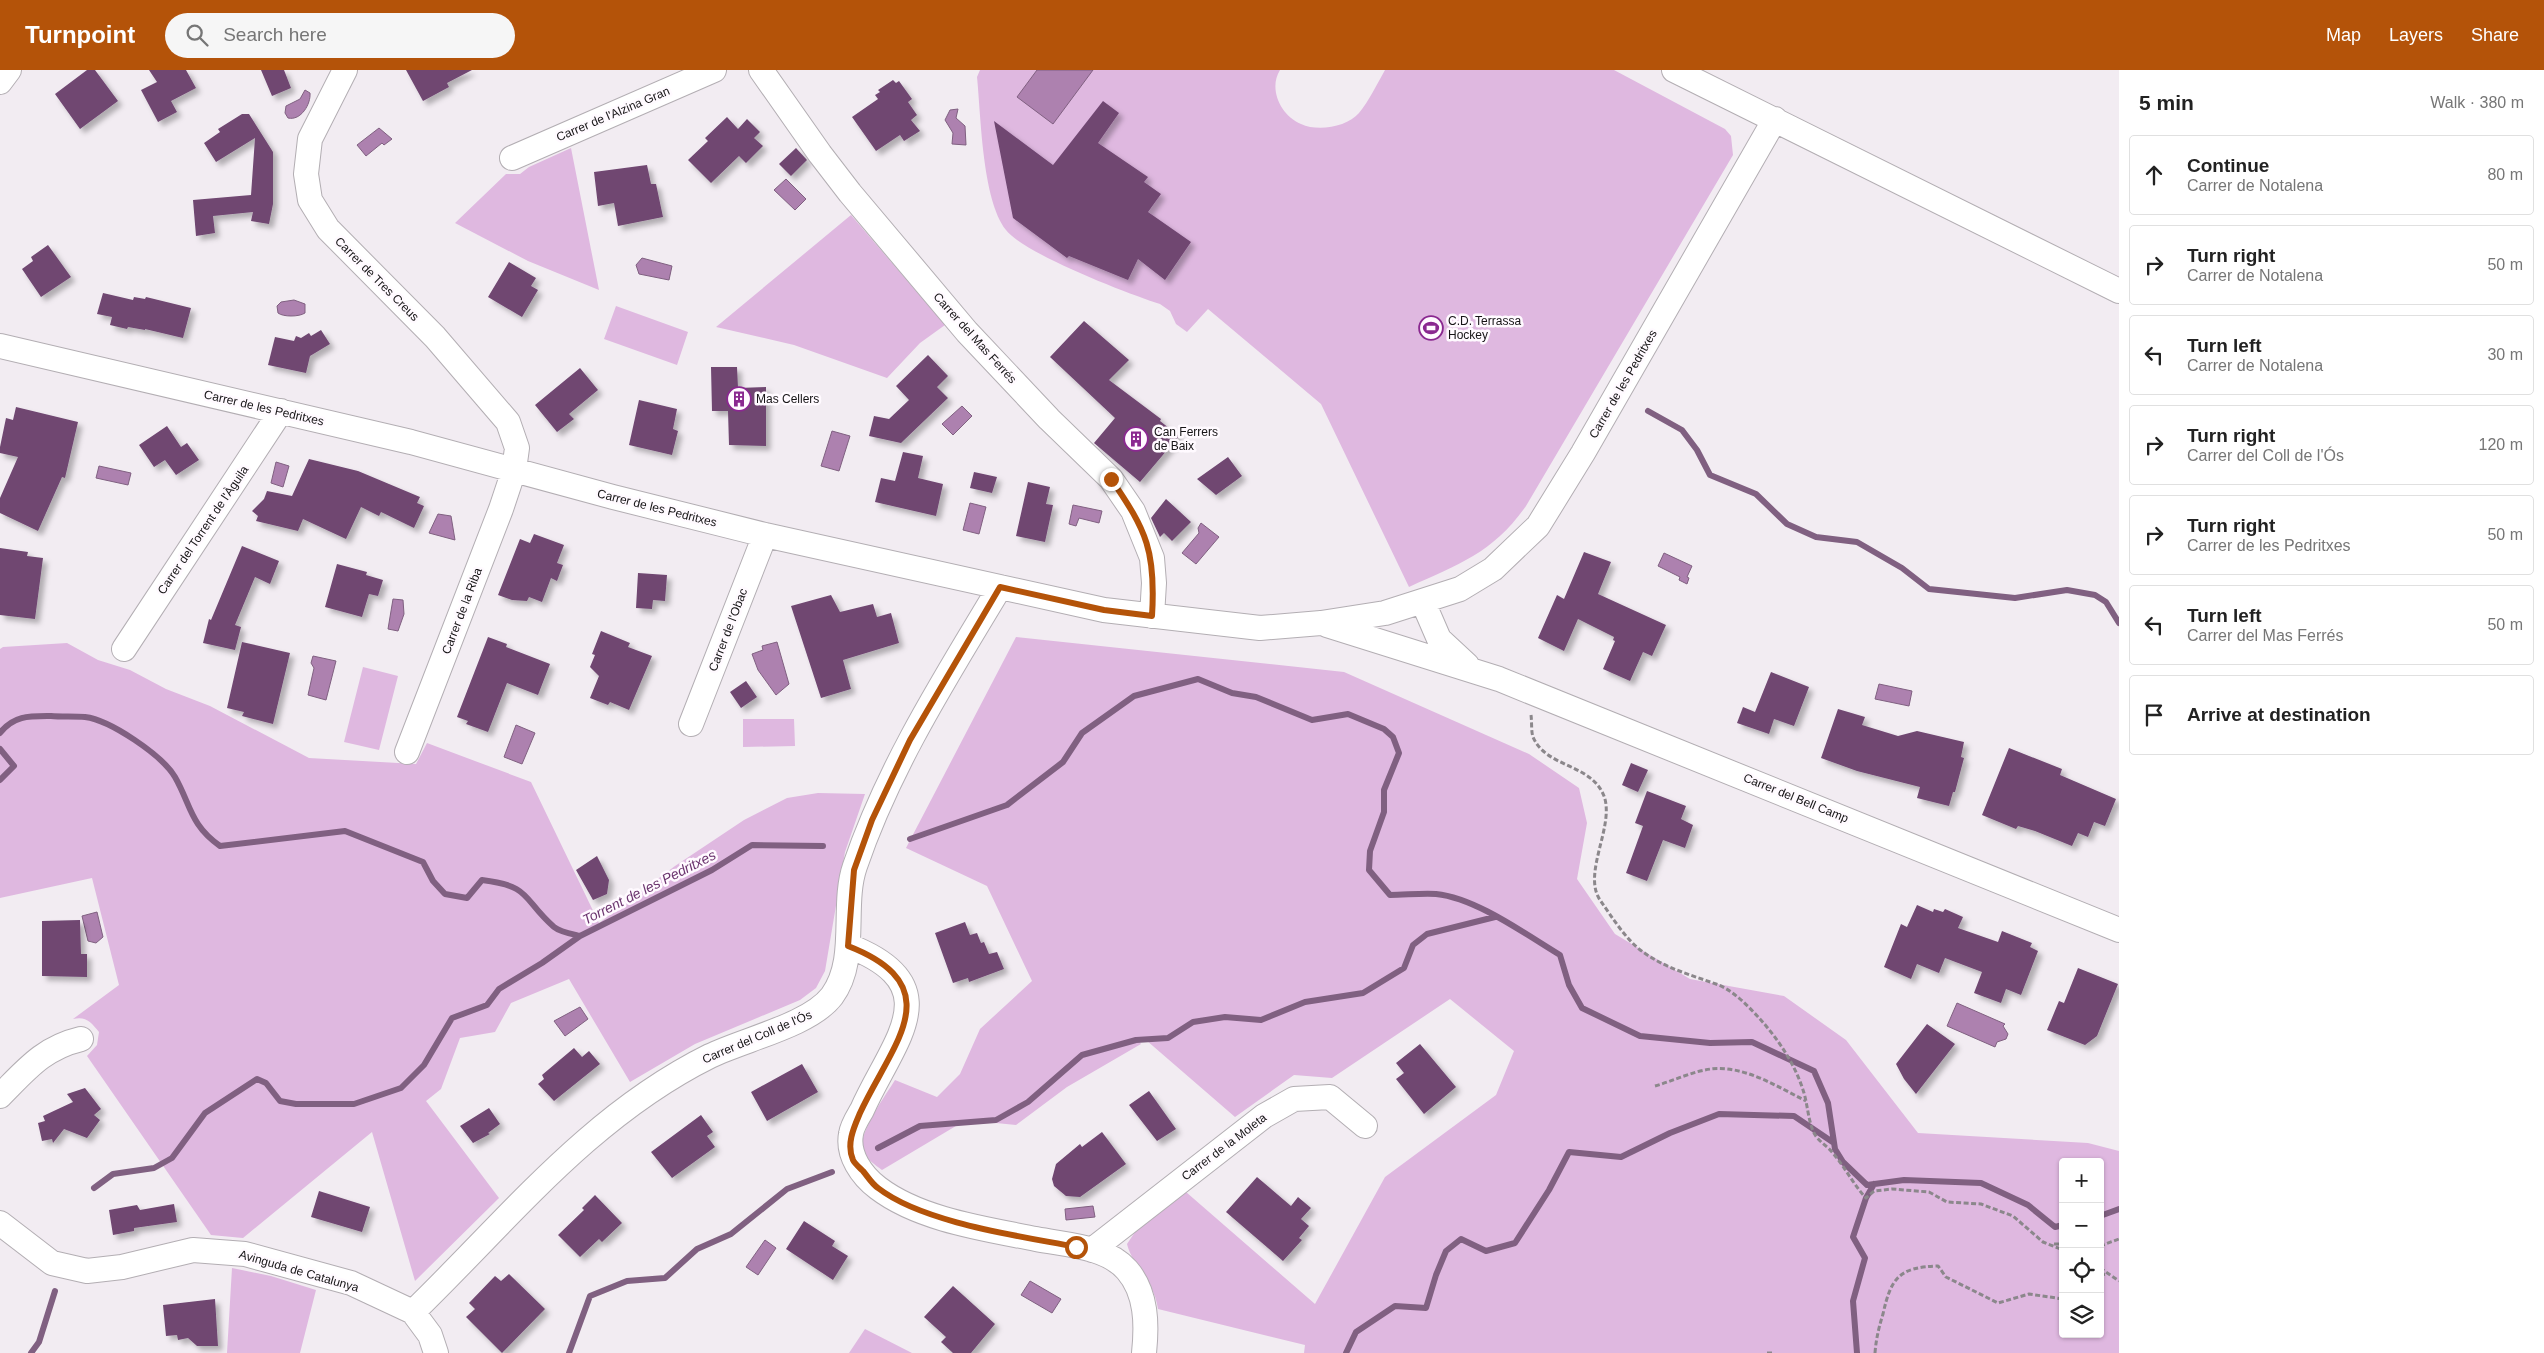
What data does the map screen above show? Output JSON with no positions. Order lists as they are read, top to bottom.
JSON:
{
  "streets": {
    "street": [
      "Carrer de l'Alzina Gran",
      "Carrer de Tres Creus",
      "Carrer del Mas Ferrés",
      "Carrer de les Pedritxes",
      "Carrer del Torrent de l'Àguila",
      "Carrer de la Riba",
      "Carrer de l'Obac",
      "Carrer del Bell Camp",
      "Carrer del Coll de l'Ós",
      "Carrer de la Moleta",
      "Avinguda de Catalunya"
    ]
  },
  "crossings": [
    ["Carrer de Tres Creus", "Carrer de les Pedritxes"],
    ["Carrer de Tres Creus", "Carrer de la Riba"],
    ["Carrer del Mas Ferrés", "Carrer de les Pedritxes"],
    ["Carrer de les Pedritxes", "Carrer del Torrent de l'Àguila"],
    ["Carrer de les Pedritxes", "Carrer de la Riba"],
    ["Carrer de les Pedritxes", "Carrer de l'Obac"],
    ["Carrer de les Pedritxes", "Carrer del Bell Camp"],
    ["Carrer de les Pedritxes", "Carrer del Coll de l'Ós"],
    ["Carrer del Coll de l'Ós", "Avinguda de Catalunya"]
  ],
  "water": ["Torrent de les Pedritxes"],
  "places": {
    "sports": ["C.D. Terrassa Hockey"],
    "building": ["Mas Cellers", "Can Ferrers de Baix"]
  },
  "page": {
    "header": "Turnpoint",
    "search": "Search here",
    "nav": ["Map", "Layers", "Share"],
    "heading": ["5 min", "Walk · 380 m"],
    "list": [
      ["Continue", "Carrer de Notalena", "80 m"],
      ["Turn right", "Carrer de Notalena", "50 m"],
      ["Turn left", "Carrer de Notalena", "30 m"],
      ["Turn right", "Carrer del Coll de l'Ós", "120 m"],
      ["Turn right", "Carrer de les Pedritxes", "50 m"],
      ["Turn left", "Carrer del Mas Ferrés", "50 m"],
      "Arrive at destination"
    ],
    "map_buttons": ["+", "−"]
  }
}
